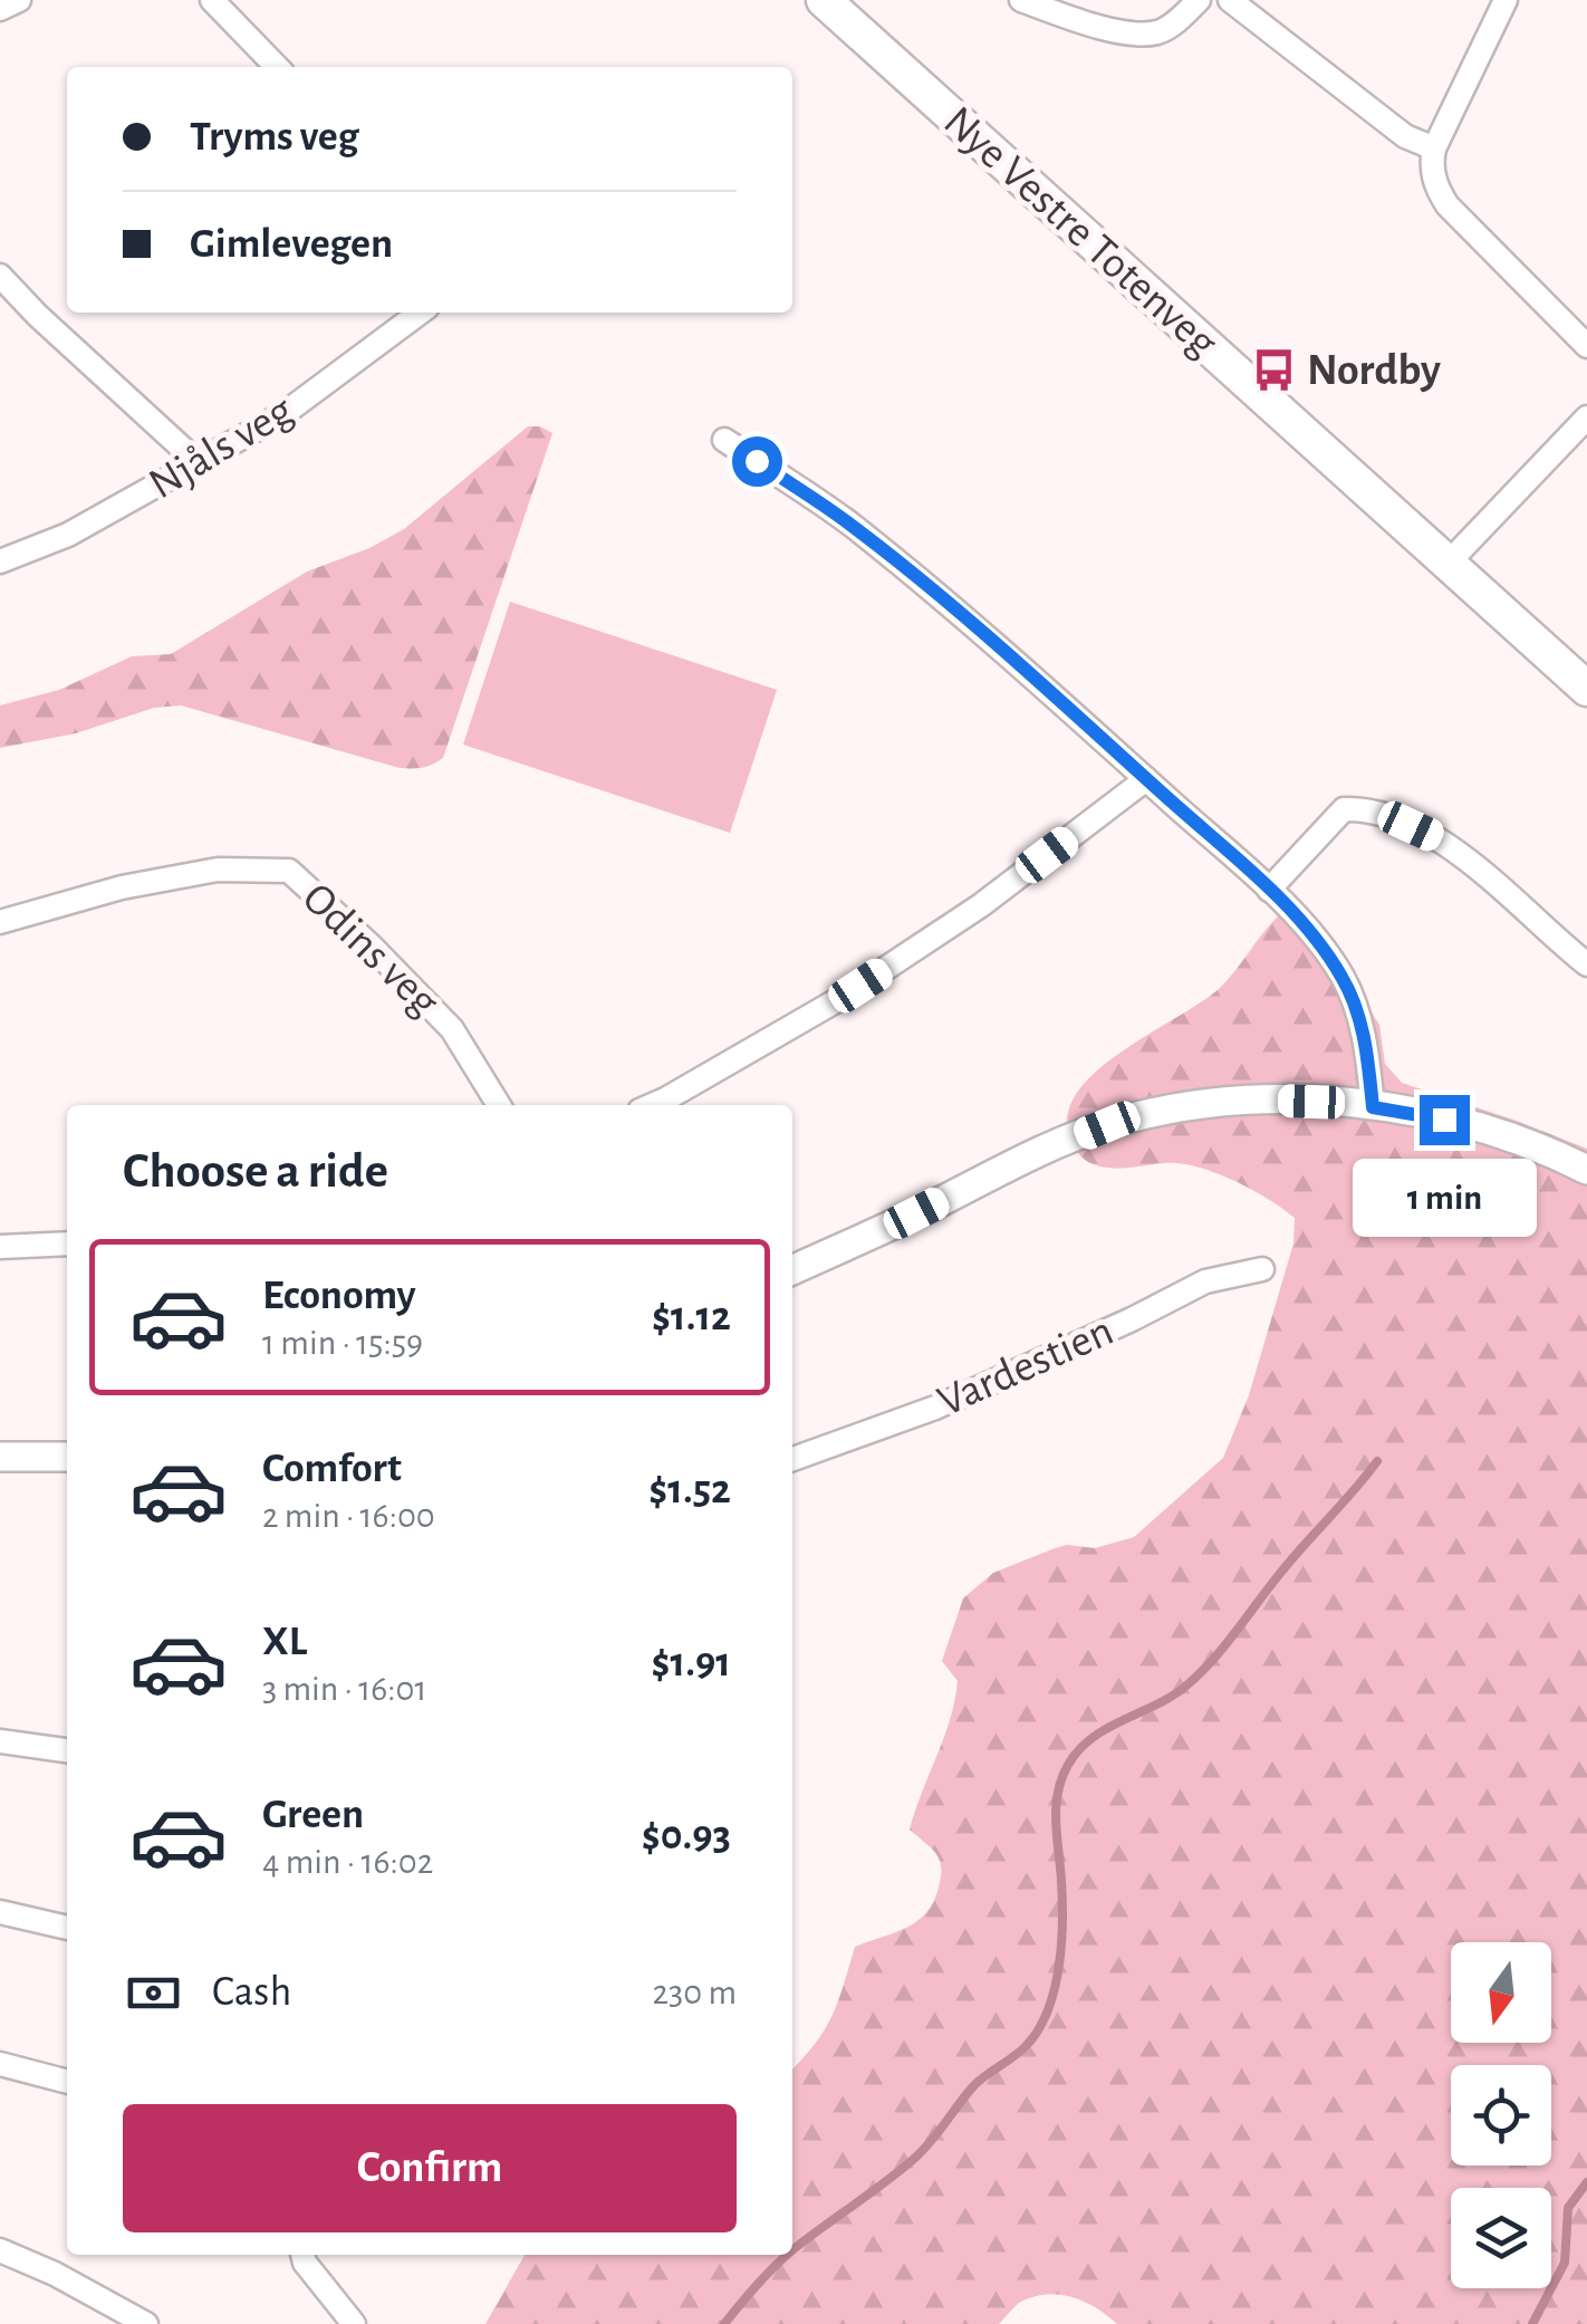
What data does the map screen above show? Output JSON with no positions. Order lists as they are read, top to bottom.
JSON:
{
  "streets": {
    "main road": ["Nye Vestre Totenveg"],
    "street": ["Njåls veg", "Odins veg", "Vardestien"]
  },
  "places": {
    "bus stop": ["Nordby"]
  },
  "north": "bottom",
  "page": {
    "banner": ["Tryms veg", "Gimlevegen"],
    "heading": "Choose a ride",
    "bubble": "1 min",
    "list": [
      {
        "name": "Economy",
        "note": "1 min · 15:59",
        "value": "$1.12"
      },
      {
        "name": "Comfort",
        "note": "2 min · 16:00",
        "value": "$1.52"
      },
      {
        "name": "XL",
        "note": "3 min · 16:01",
        "value": "$1.91"
      },
      {
        "name": "Green",
        "note": "4 min · 16:02",
        "value": "$0.93"
      }
    ],
    "pay": ["Cash", "230 m"],
    "buttons": "Confirm"
  }
}
